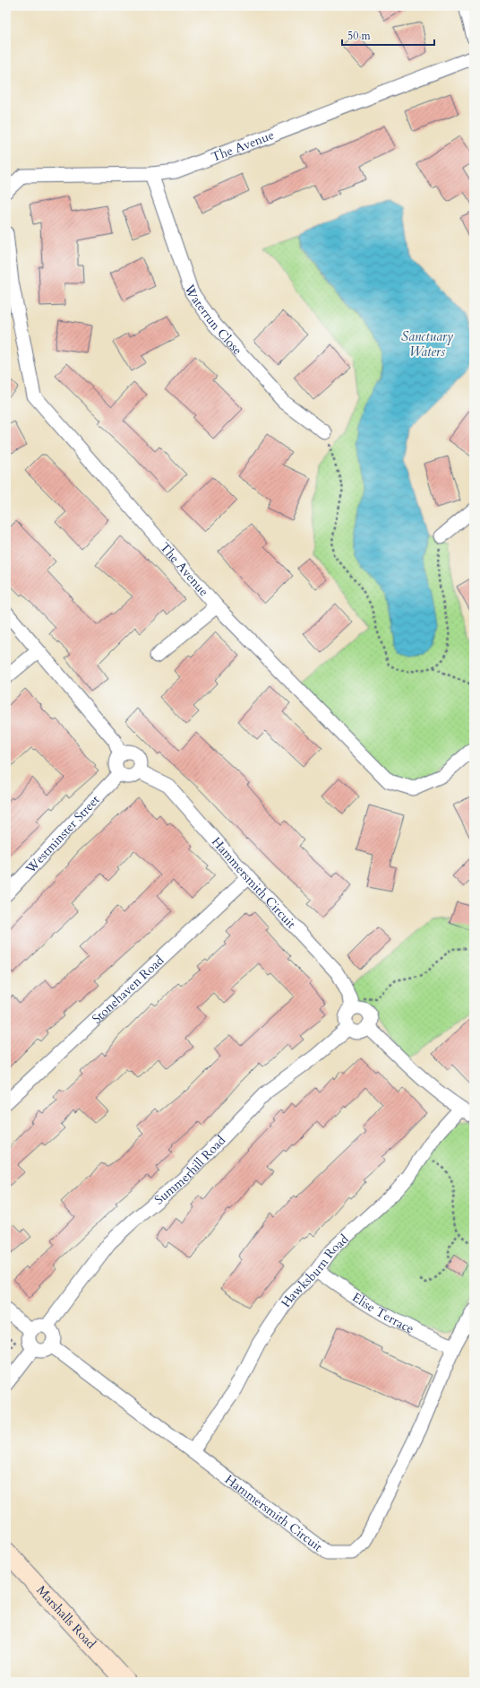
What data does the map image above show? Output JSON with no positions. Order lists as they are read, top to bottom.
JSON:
{
  "streets": {
    "street": [
      "The Avenue",
      "Waterrun Close",
      "Westminster Street",
      "Hammersmith Circuit",
      "Stonehaven Road",
      "Summerhill Road",
      "Hawksburn Road",
      "Elise Terrace",
      "Marshalls Road"
    ]
  },
  "crossings": [
    ["The Avenue", "Waterrun Close"],
    ["Westminster Street", "Hammersmith Circuit"],
    ["Hammersmith Circuit", "Stonehaven Road"],
    ["Hammersmith Circuit", "Summerhill Road"],
    ["Hammersmith Circuit", "Hawksburn Road"],
    ["Hammersmith Circuit", "Elise Terrace"],
    ["Hawksburn Road", "Elise Terrace"]
  ],
  "water": ["Sanctuary Waters"],
  "scale_bar": "50 m"
}
